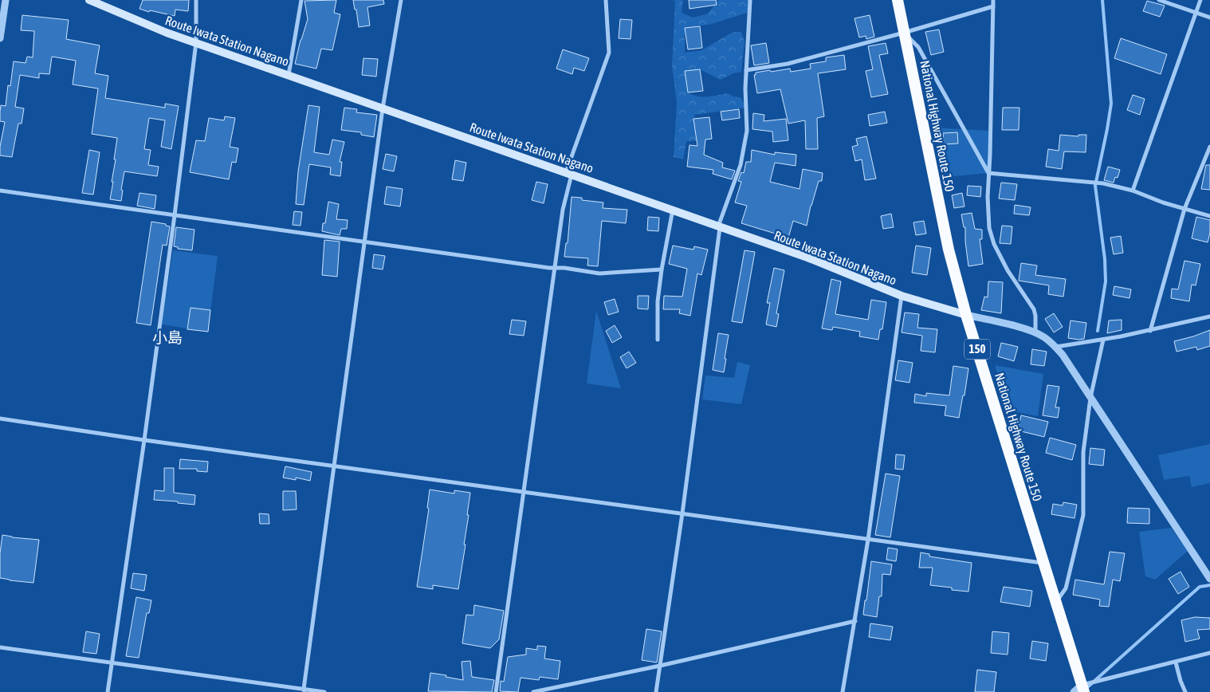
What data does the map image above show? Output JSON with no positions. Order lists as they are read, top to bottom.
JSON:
{
  "streets": {
    "highway": ["National Highway Route 150", "150"],
    "main road": ["Route Iwata Station Nagano"]
  },
  "crossings": [
    ["Route Iwata Station Nagano", "National Highway Route 150"]
  ],
  "districts": ["小島"]
}
